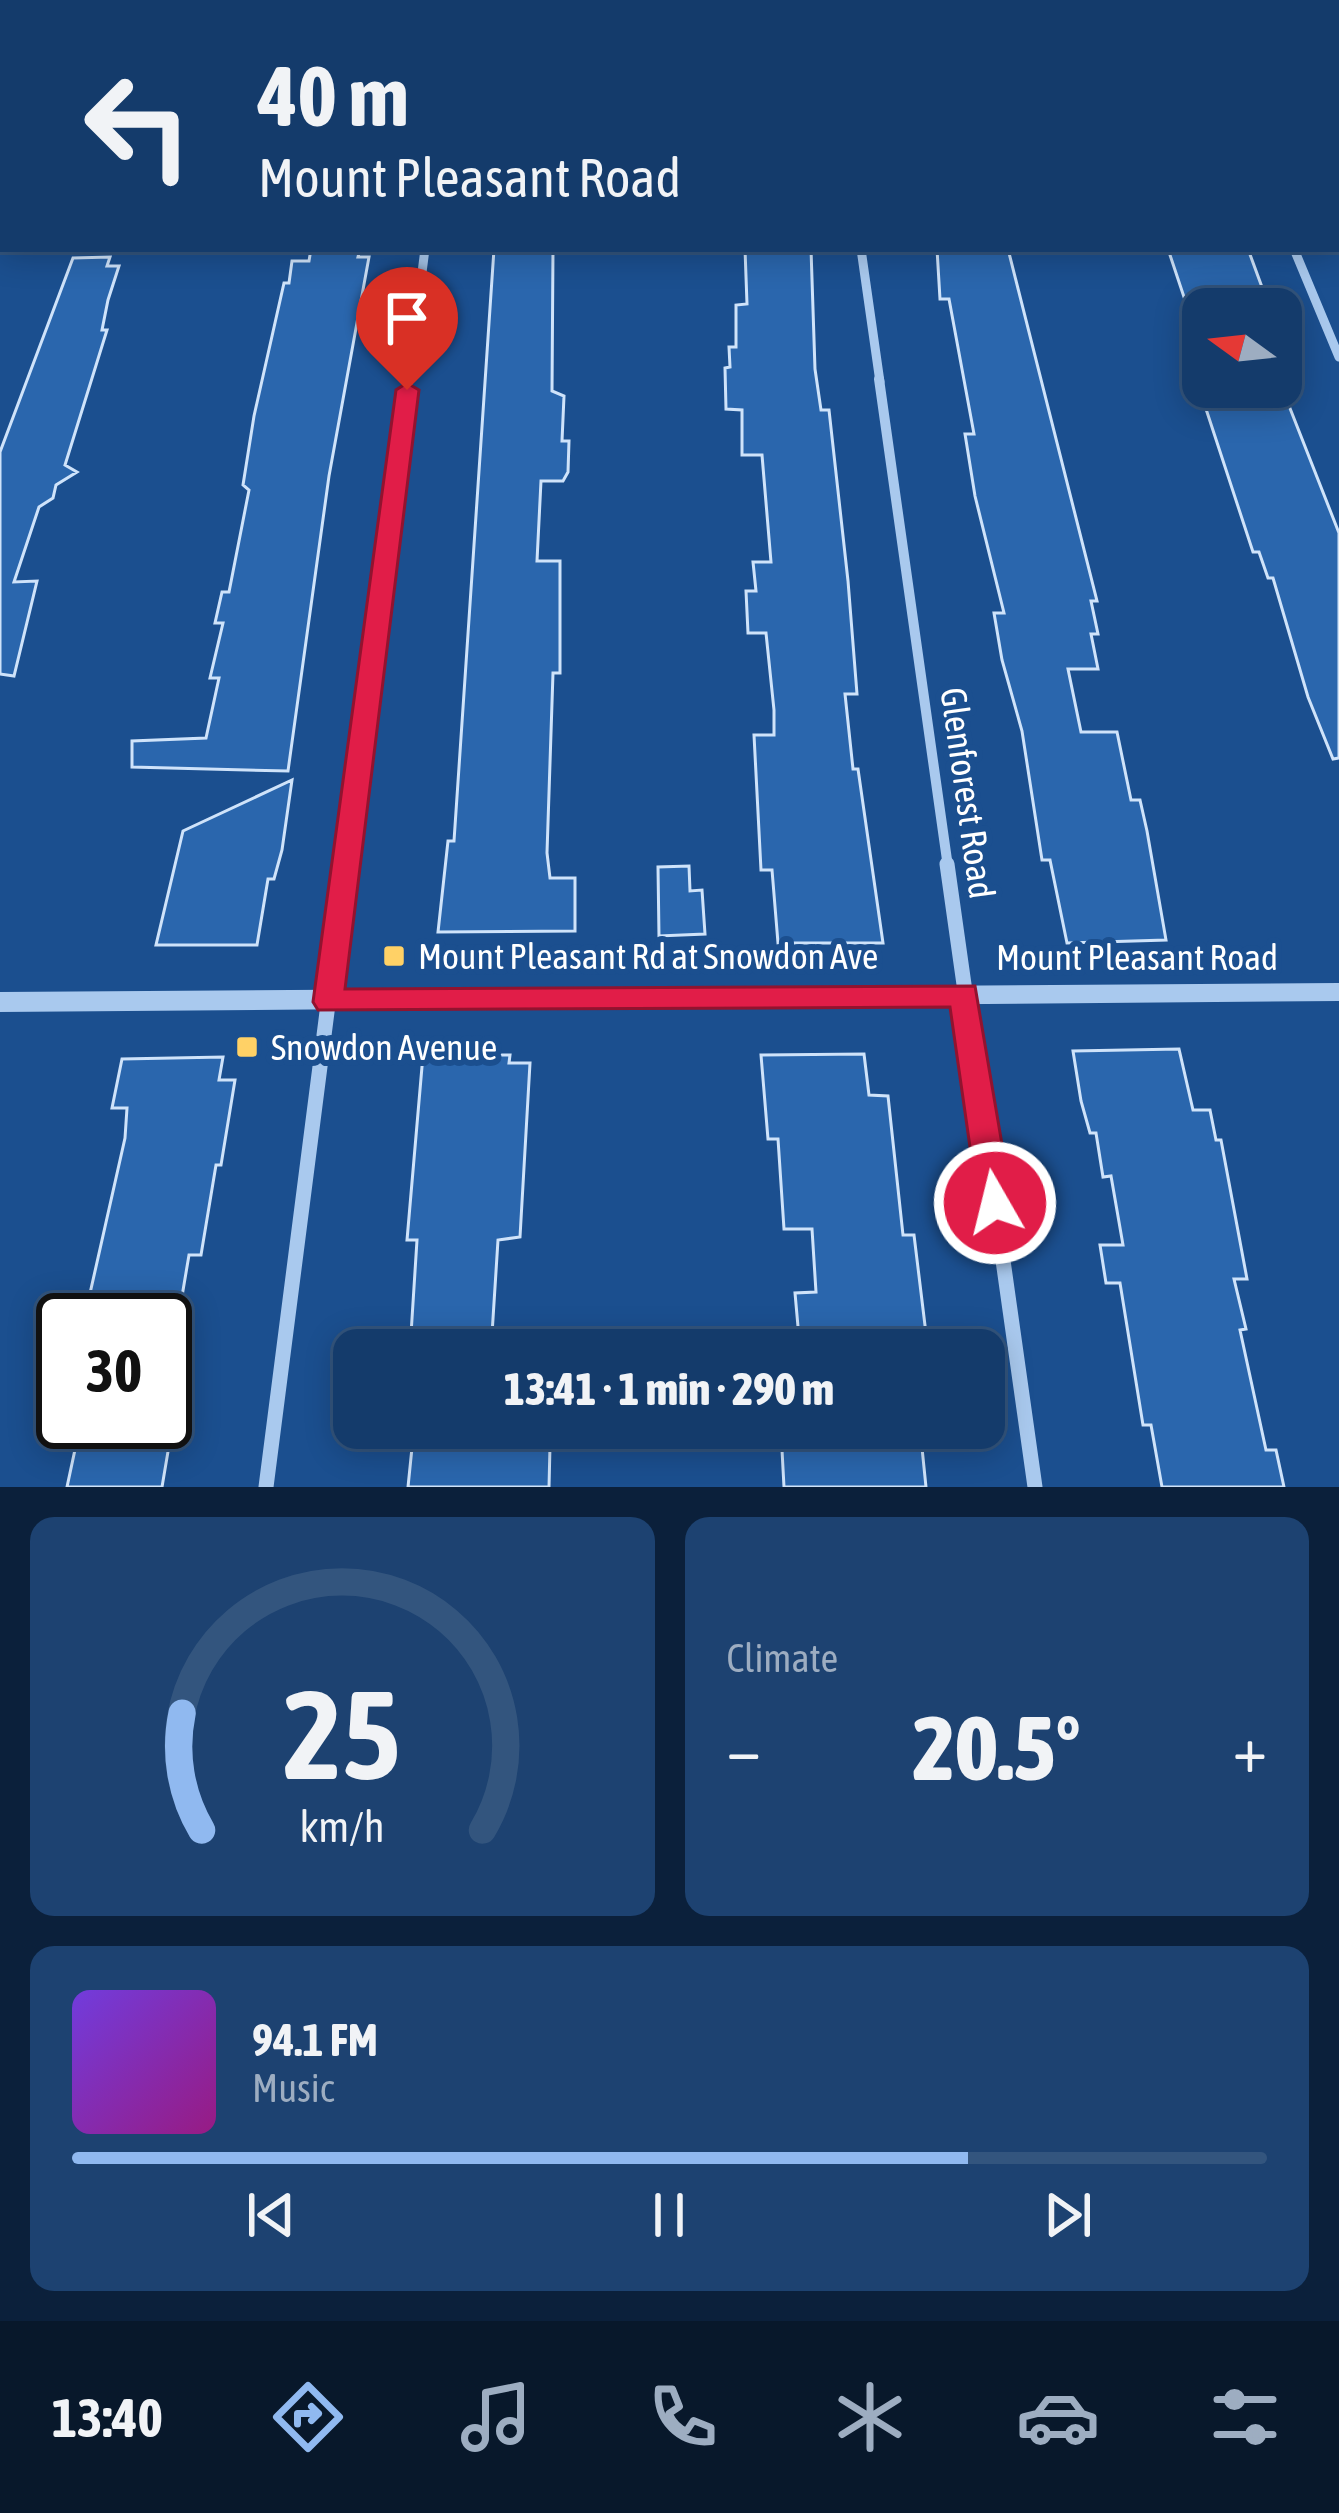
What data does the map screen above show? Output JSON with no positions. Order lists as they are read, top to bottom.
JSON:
{
  "streets": {
    "street": ["Glenforest Road", "Mount Pleasant Road"]
  },
  "crossings": [
    ["Glenforest Road", "Mount Pleasant Road"]
  ],
  "places": {
    "transit": ["Mount Pleasant Rd at Snowdon Ave", "Snowdon Avenue"]
  },
  "north": "left",
  "page": {
    "turn": ["40 m", "Mount Pleasant Road"],
    "limit": "30",
    "trip": "13:41 · 1 min · 290 m",
    "tile": "Climate",
    "heat": ["−", "20.5°", "+"],
    "song": ["94.1 FM", "Music"],
    "tabs": "13:40",
    "gauge": ["25", "km/h"]
  }
}
